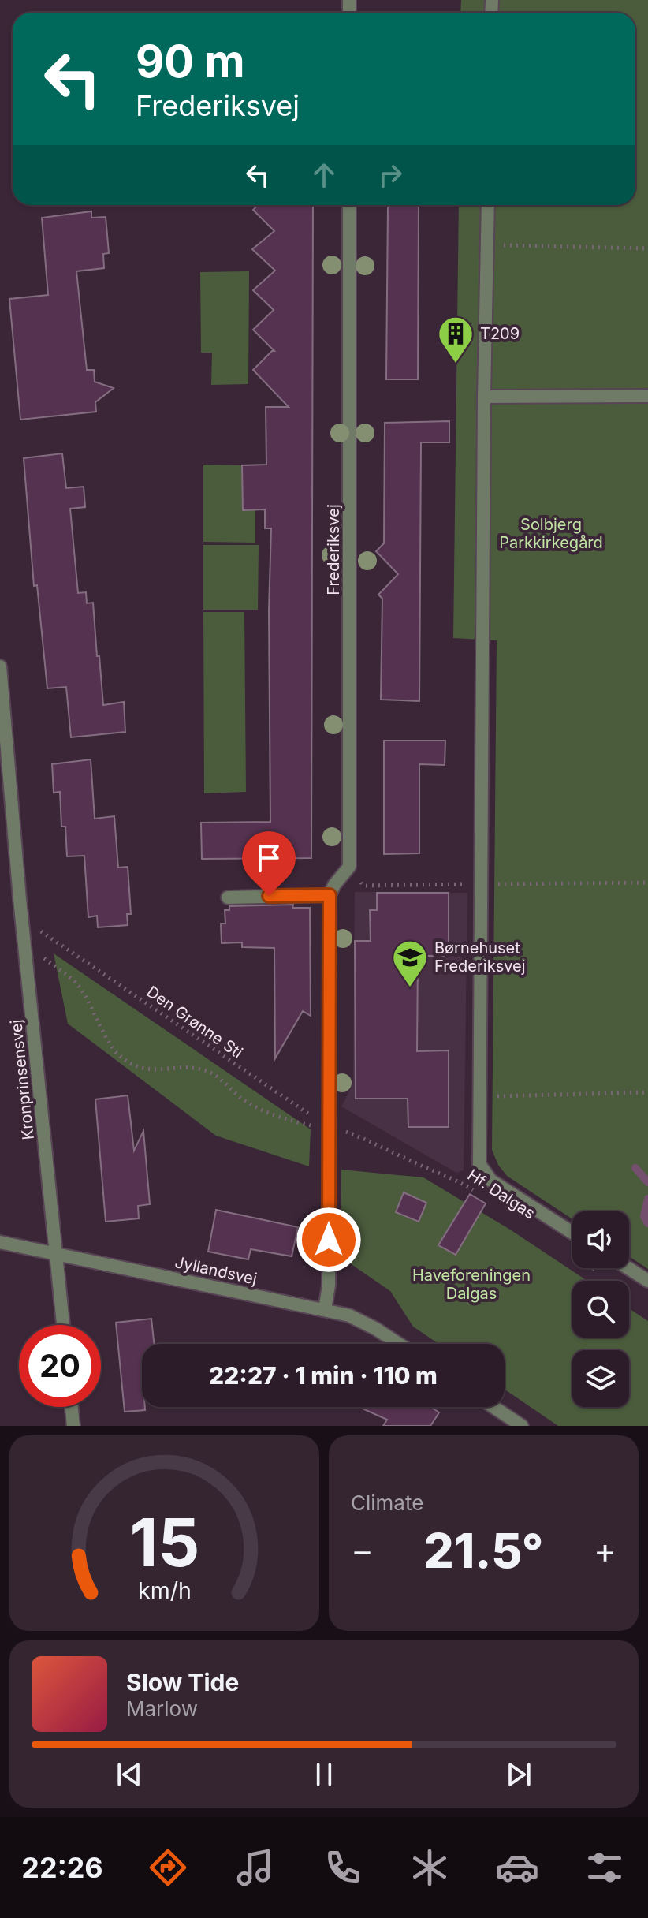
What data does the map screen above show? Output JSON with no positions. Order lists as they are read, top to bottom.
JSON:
{
  "streets": {
    "street": ["Frederiksvej", "Kronprinsensvej", "Jyllandsvej"],
    "path": ["Den Grønne Sti", "Hf. Dalgas"]
  },
  "crossings": [
    ["Den Grønne Sti", "Hf. Dalgas"],
    ["Kronprinsensvej", "Jyllandsvej"]
  ],
  "parks": ["Solbjerg Parkkirkegård", "Haveforeningen Dalgas"],
  "places": {
    "building": ["T209"],
    "school or university": ["Børnehuset Frederiksvej"]
  },
  "page": {
    "turn": ["90 m", "Frederiksvej"],
    "limit": "20",
    "trip": "22:27 · 1 min · 110 m",
    "tile": "Climate",
    "heat": ["−", "21.5°", "+"],
    "song": ["Slow Tide", "Marlow"],
    "tabs": "22:26",
    "gauge": ["15", "km/h"]
  }
}
